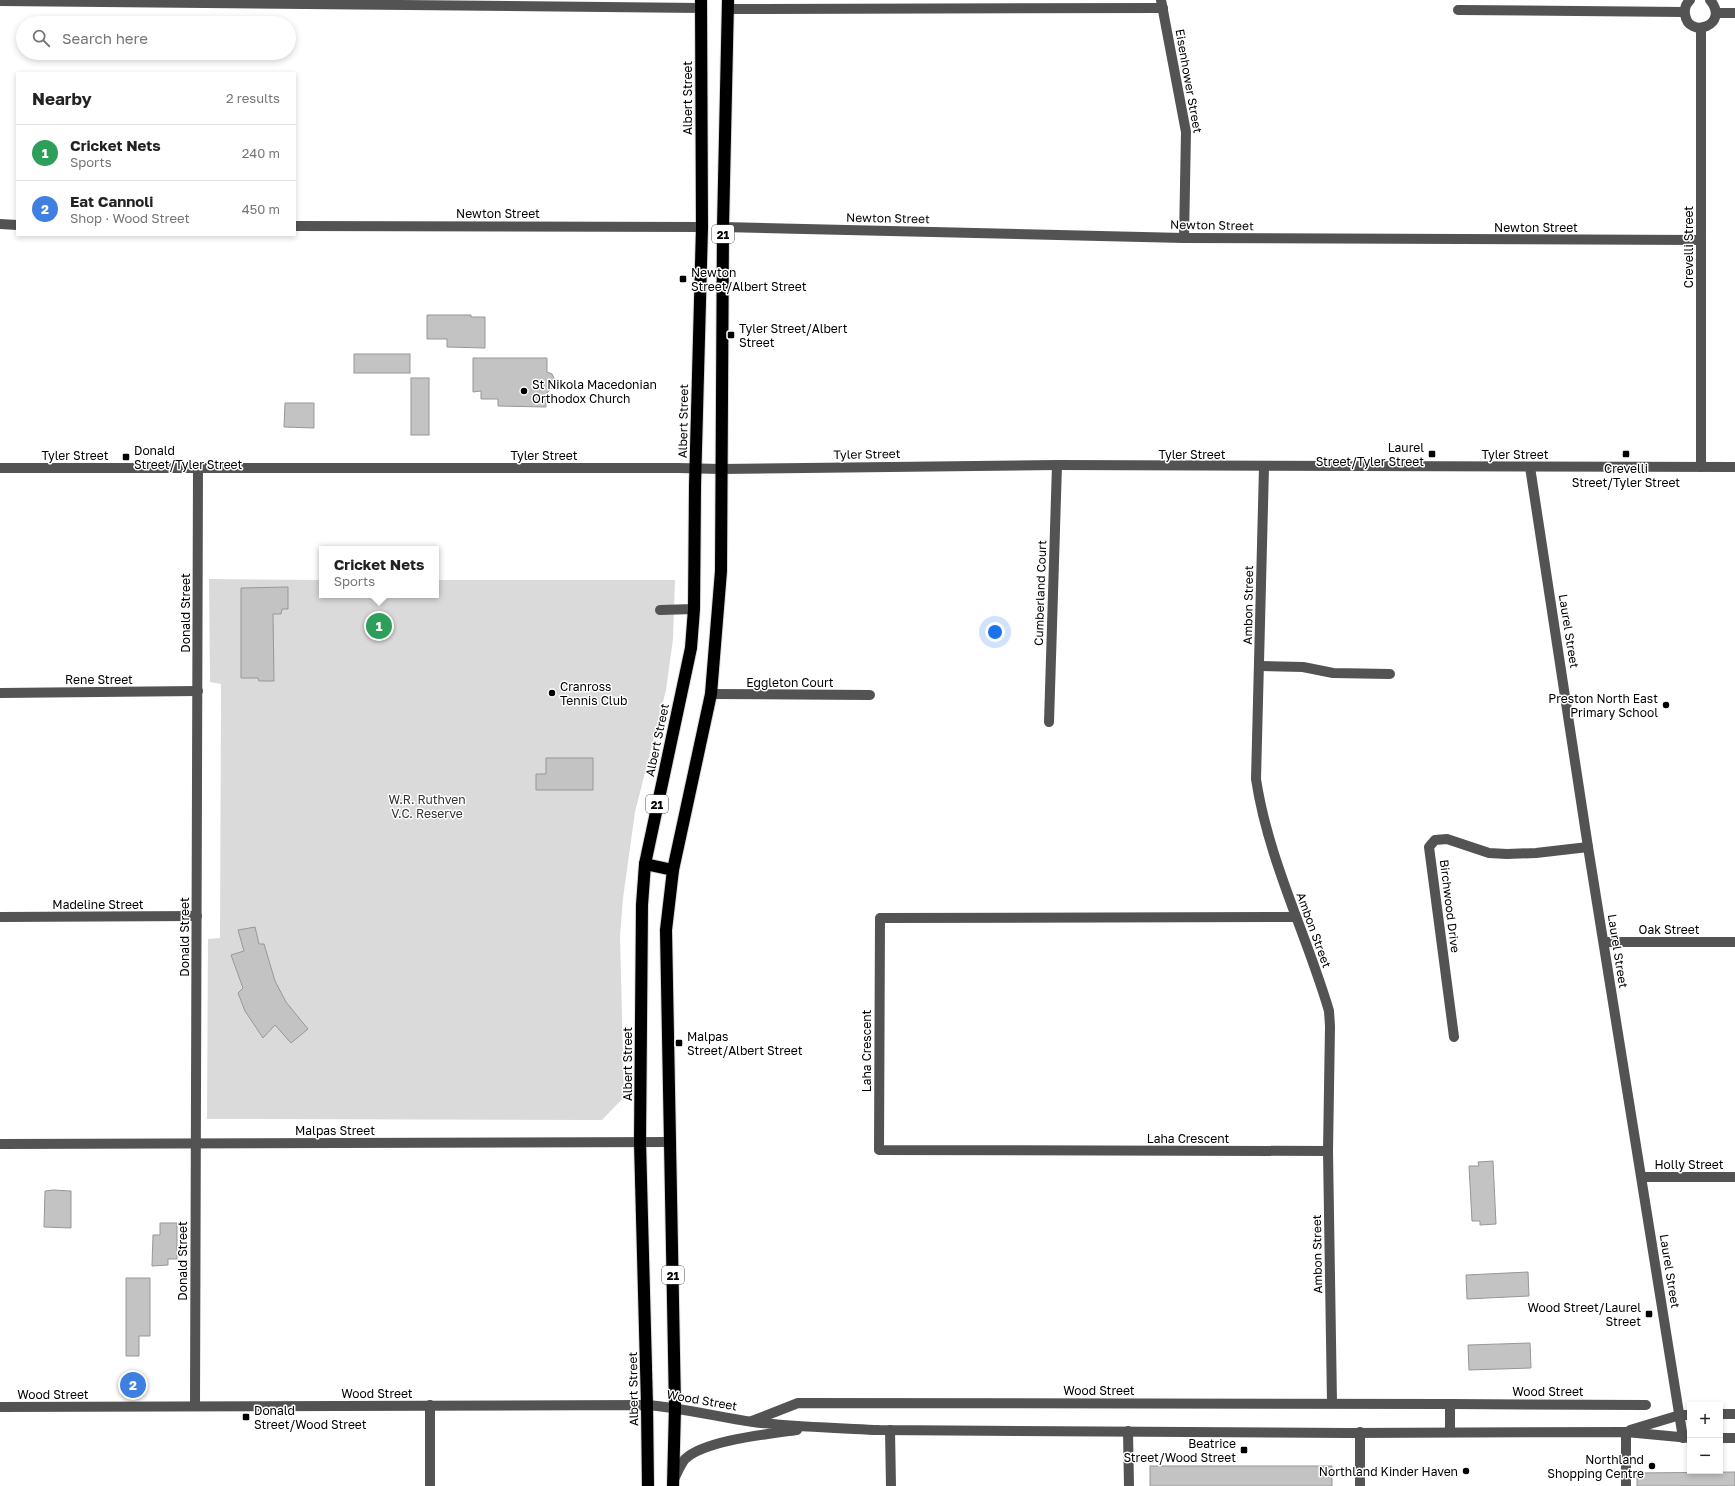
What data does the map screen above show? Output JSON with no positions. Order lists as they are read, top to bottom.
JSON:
{
  "streets": {
    "highway": ["Albert Street", "21"],
    "street": [
      "Eisenhower Street",
      "Newton Street",
      "Crevelli Street",
      "Tyler Street",
      "Cumberland Court",
      "Ambon Street",
      "Donald Street",
      "Laurel Street",
      "Rene Street",
      "Eggleton Court",
      "Madeline Street",
      "Birchwood Drive",
      "Oak Street",
      "Laha Crescent",
      "Malpas Street",
      "Holly Street",
      "Wood Street"
    ]
  },
  "crossings": [
    ["Eisenhower Street", "Newton Street"],
    ["Albert Street", "Newton Street"],
    ["Albert Street", "Tyler Street"],
    ["Albert Street", "Malpas Street"],
    ["Albert Street", "Wood Street"],
    ["Newton Street", "21"],
    ["Newton Street", "Crevelli Street"],
    ["21", "Tyler Street"],
    ["21", "Eggleton Court"],
    ["21", "Malpas Street"],
    ["21", "Wood Street"],
    ["Crevelli Street", "Tyler Street"],
    ["Tyler Street", "Cumberland Court"],
    ["Tyler Street", "Ambon Street"],
    ["Tyler Street", "Donald Street"],
    ["Tyler Street", "Laurel Street"],
    ["Ambon Street", "Laha Crescent"],
    ["Ambon Street", "Wood Street"],
    ["Donald Street", "Rene Street"],
    ["Donald Street", "Madeline Street"],
    ["Donald Street", "Malpas Street"],
    ["Donald Street", "Wood Street"],
    ["Laurel Street", "Birchwood Drive"],
    ["Laurel Street", "Oak Street"],
    ["Laurel Street", "Holly Street"],
    ["Laurel Street", "Wood Street"]
  ],
  "parks": ["W.R. Ruthven V.C. Reserve"],
  "places": {
    "transit": [
      "Newton Street/Albert Street",
      "Tyler Street/Albert Street",
      "Laurel Street/Tyler Street",
      "Crevelli Street/Tyler Street",
      "Donald Street/Tyler Street",
      "Malpas Street/Albert Street",
      "Wood Street/Laurel Street",
      "Donald Street/Wood Street",
      "Beatrice Street/Wood Street"
    ],
    "other": [
      "St Nikola Macedonian Orthodox Church",
      "Cranross Tennis Club",
      "Preston North East Primary School",
      "Northland Shopping Centre",
      "Northland Kinder Haven"
    ]
  },
  "page": {
    "search": "Search here",
    "heading": ["Nearby", "2 results"],
    "list": [
      {
        "mark": "1",
        "name": "Cricket Nets",
        "note": "Sports",
        "value": "240 m"
      },
      {
        "mark": "2",
        "name": "Eat Cannoli",
        "note": "Shop · Wood Street",
        "value": "450 m"
      }
    ],
    "popup": ["Cricket Nets", "Sports"],
    "pins": ["1", "2"],
    "map_buttons": ["+", "−"]
  }
}
